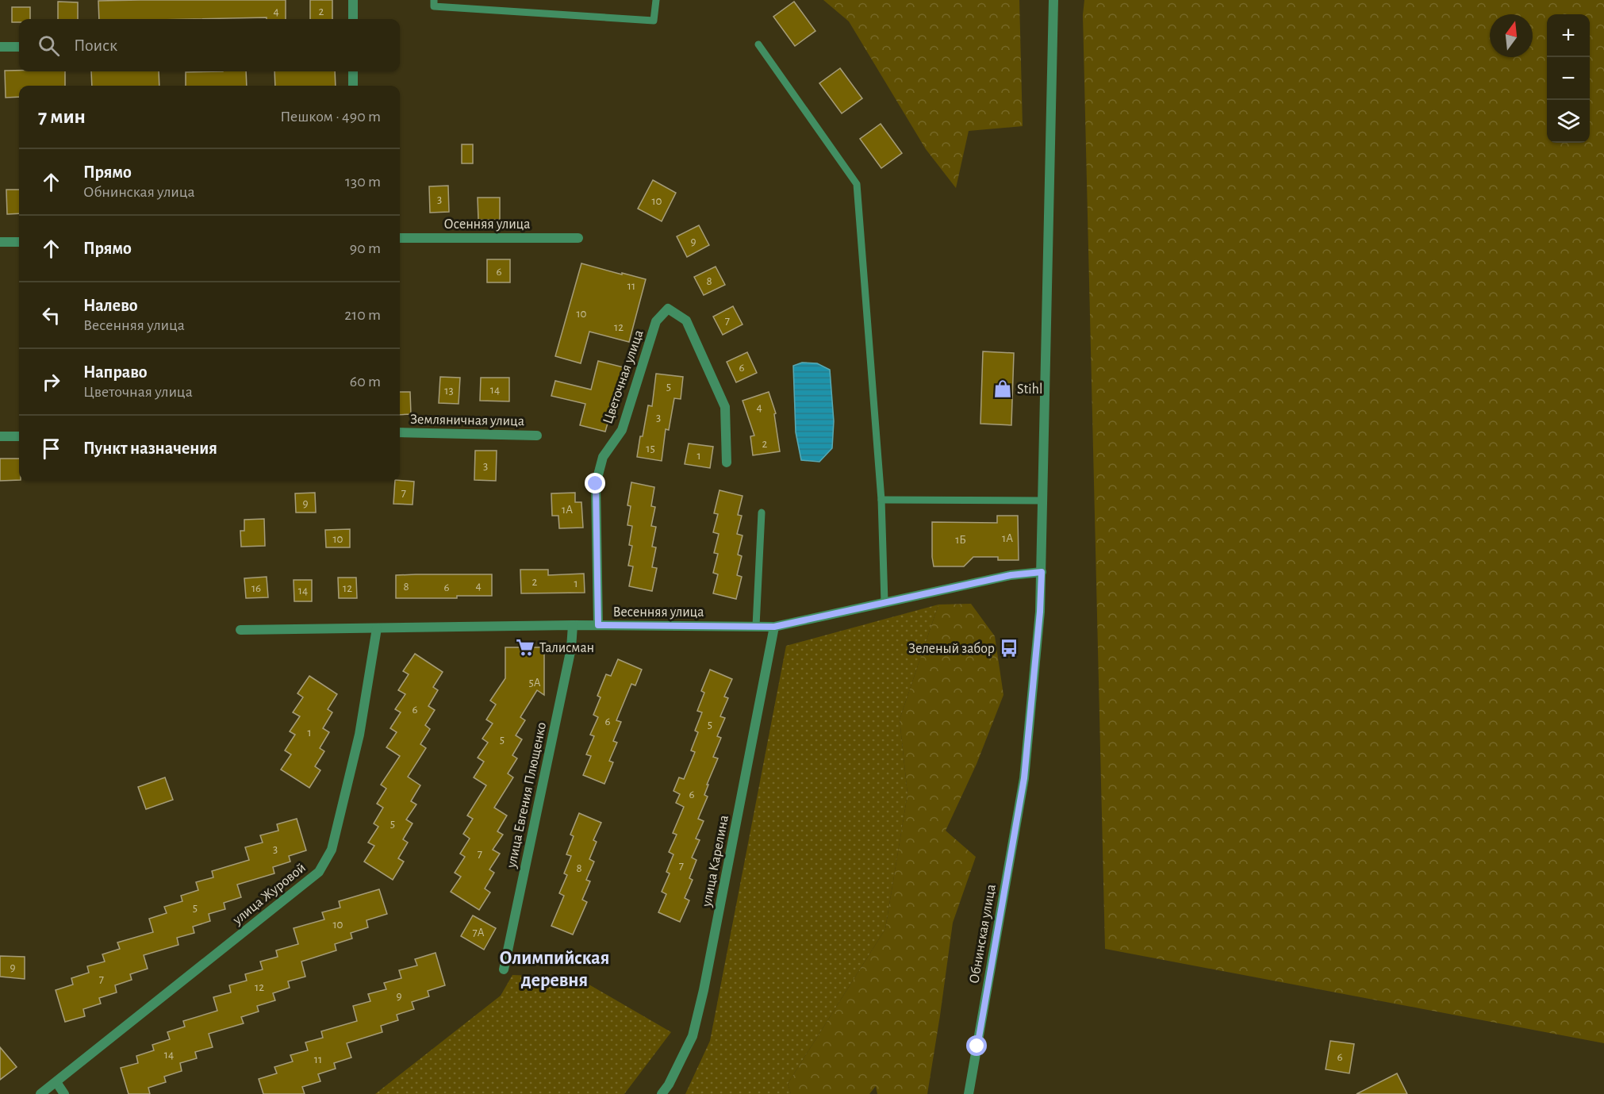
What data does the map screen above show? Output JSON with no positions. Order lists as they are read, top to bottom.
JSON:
{
  "streets": {
    "street": [
      "Осенняя улица",
      "Цветочная улица",
      "Земляничная улица",
      "Весенняя улица",
      "улица Евгения Плющенко",
      "улица Карелина",
      "улица Журовой",
      "Обнинская улица"
    ]
  },
  "crossings": [
    ["Цветочная улица", "Весенняя улица"],
    ["Весенняя улица", "улица Евгения Плющенко"],
    ["Весенняя улица", "улица Карелина"],
    ["Весенняя улица", "улица Журовой"],
    ["Весенняя улица", "Обнинская улица"]
  ],
  "districts": ["Олимпийская деревня"],
  "places": {
    "shop": ["Stihl"],
    "supermarket": ["Талисман"],
    "bus stop": ["Зеленый забор"]
  },
  "house_numbers": [
    "4",
    "2",
    "3",
    "10",
    "9",
    "6",
    "8",
    "11",
    "10",
    "7",
    "12",
    "6",
    "5",
    "14",
    "13",
    "4",
    "3",
    "2",
    "15",
    "1",
    "3",
    "7",
    "9",
    "1А",
    "1А",
    "10",
    "1Б",
    "2",
    "1",
    "4",
    "8",
    "6",
    "16",
    "12",
    "14",
    "5А",
    "6",
    "6",
    "5",
    "1",
    "5",
    "6",
    "5",
    "3",
    "7",
    "7",
    "8",
    "5",
    "10",
    "7А",
    "9",
    "7",
    "12",
    "9",
    "14",
    "6",
    "11"
  ],
  "north": "top",
  "page": {
    "map_buttons": ["+", "−"],
    "search": "Поиск",
    "heading": ["7 мин", "Пешком · 490 m"],
    "list": [
      ["Прямо", "Обнинская улица", "130 m"],
      ["Прямо", "90 m"],
      ["Налево", "Весенняя улица", "210 m"],
      ["Направо", "Цветочная улица", "60 m"],
      "Пункт назначения"
    ]
  }
}
